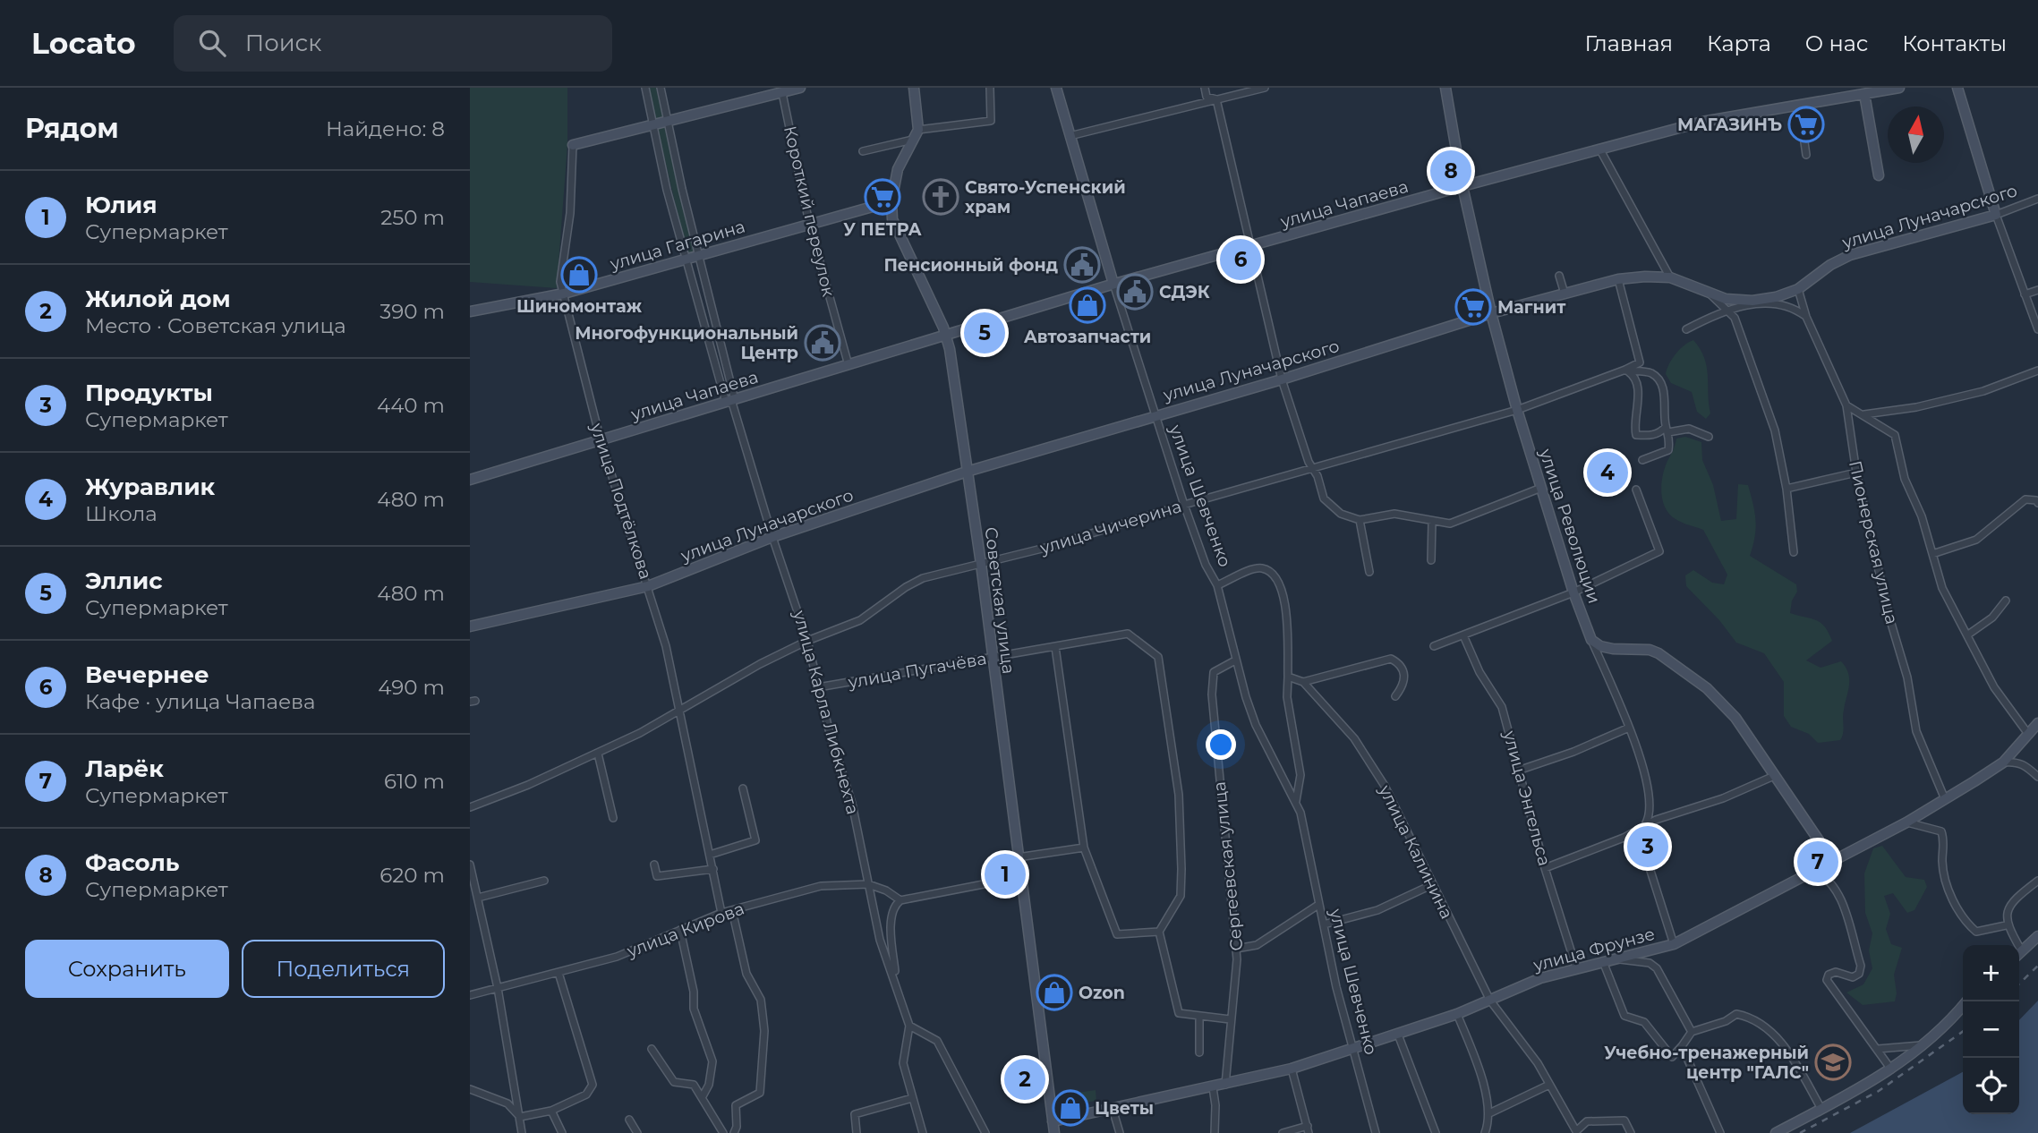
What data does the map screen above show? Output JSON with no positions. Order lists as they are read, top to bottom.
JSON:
{
  "streets": {
    "main road": [
      "улица Чапаева",
      "улица Луначарского",
      "улица Гагарина",
      "улица Шевченко",
      "улица Революции",
      "Советская улица",
      "улица Фрунзе"
    ],
    "street": [
      "Короткий переулок",
      "улица Подтёлкова",
      "улица Чичерина",
      "Пионерская улица",
      "улица Пугачёва",
      "улица Карла Либкнехта",
      "улица Энгельса",
      "улица Калинина",
      "Сергеевская улица",
      "улица Кирова"
    ]
  },
  "crossings": [
    ["улица Чапаева", "Короткий переулок"],
    ["улица Чапаева", "улица Шевченко"],
    ["улица Чапаева", "улица Подтёлкова"],
    ["улица Чапаева", "улица Революции"],
    ["улица Чапаева", "Советская улица"],
    ["улица Чапаева", "улица Карла Либкнехта"],
    ["Короткий переулок", "улица Гагарина"],
    ["улица Луначарского", "улица Шевченко"],
    ["улица Луначарского", "улица Подтёлкова"],
    ["улица Луначарского", "улица Революции"],
    ["улица Луначарского", "Пионерская улица"],
    ["улица Луначарского", "Советская улица"],
    ["улица Луначарского", "улица Карла Либкнехта"],
    ["улица Гагарина", "улица Подтёлкова"],
    ["улица Гагарина", "Советская улица"],
    ["улица Гагарина", "улица Карла Либкнехта"],
    ["улица Шевченко", "улица Чичерина"],
    ["улица Шевченко", "улица Калинина"],
    ["улица Шевченко", "Сергеевская улица"],
    ["улица Шевченко", "улица Фрунзе"],
    ["улица Подтёлкова", "улица Чичерина"],
    ["улица Подтёлкова", "улица Кирова"],
    ["улица Революции", "улица Чичерина"],
    ["улица Чичерина", "Советская улица"],
    ["улица Чичерина", "улица Карла Либкнехта"],
    ["Пионерская улица", "улица Фрунзе"],
    ["Советская улица", "улица Пугачёва"],
    ["Советская улица", "улица Фрунзе"],
    ["улица Пугачёва", "улица Карла Либкнехта"],
    ["улица Карла Либкнехта", "улица Кирова"],
    ["улица Энгельса", "улица Фрунзе"],
    ["улица Калинина", "улица Фрунзе"],
    ["Сергеевская улица", "улица Фрунзе"]
  ],
  "places": {
    "supermarket": ["МАГАЗИНЪ", "У ПЕТРА", "Магнит"],
    "church": ["Свято-Успенский храм"],
    "public building": ["Пенсионный фонд", "СДЭК", "Многофункциональный Центр"],
    "shop": [
      "Шиномонтаж",
      "Автозапчасти",
      "Ozon",
      "Цветы"
    ],
    "school or university": ["Учебно-тренажерный центр \"ГАЛС\""]
  },
  "north": "top",
  "page": {
    "header": "Locato",
    "search": "Поиск",
    "nav": [
      "Главная",
      "Карта",
      "О нас",
      "Контакты"
    ],
    "heading": ["Рядом", "Найдено: 8"],
    "pins": [
      "8",
      "6",
      "5",
      "4",
      "3",
      "7",
      "1",
      "2"
    ],
    "list": [
      {
        "mark": "1",
        "name": "Юлия",
        "note": "Супермаркет",
        "value": "250 m"
      },
      {
        "mark": "2",
        "name": "Жилой дом",
        "note": "Место · Советская улица",
        "value": "390 m"
      },
      {
        "mark": "3",
        "name": "Продукты",
        "note": "Супермаркет",
        "value": "440 m"
      },
      {
        "mark": "4",
        "name": "Журавлик",
        "note": "Школа",
        "value": "480 m"
      },
      {
        "mark": "5",
        "name": "Эллис",
        "note": "Супермаркет",
        "value": "480 m"
      },
      {
        "mark": "6",
        "name": "Вечернее",
        "note": "Кафе · улица Чапаева",
        "value": "490 m"
      },
      {
        "mark": "7",
        "name": "Ларёк",
        "note": "Супермаркет",
        "value": "610 m"
      },
      {
        "mark": "8",
        "name": "Фасоль",
        "note": "Супермаркет",
        "value": "620 m"
      }
    ],
    "buttons": ["Сохранить", "Поделиться"],
    "map_buttons": ["+", "−"]
  }
}
